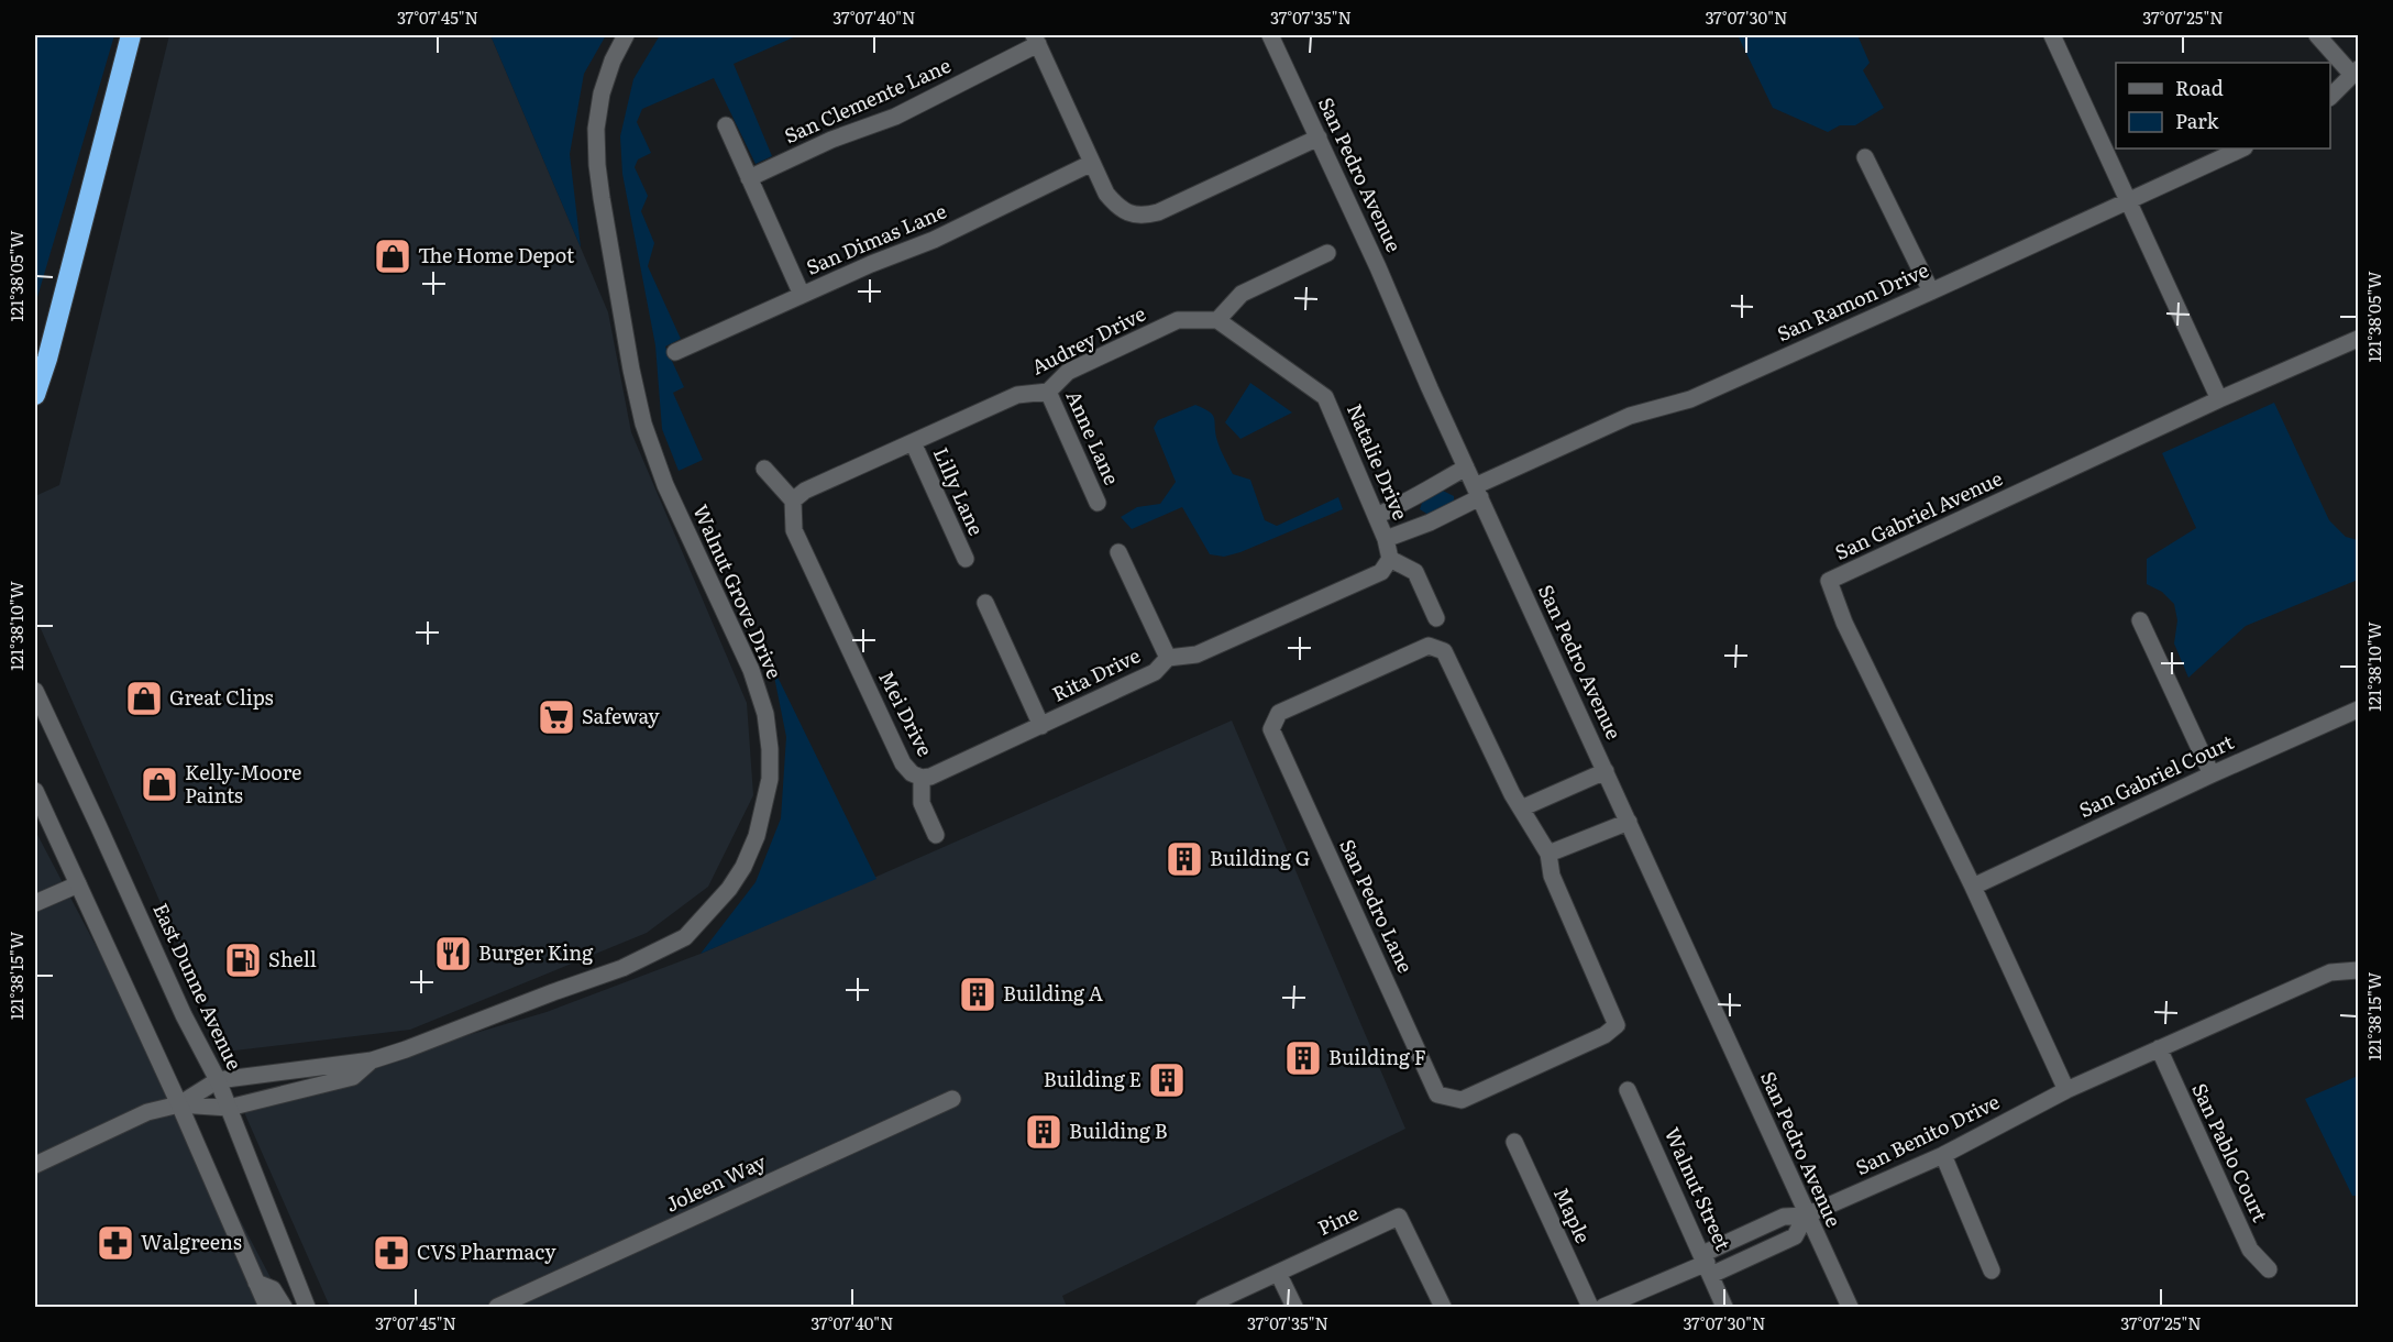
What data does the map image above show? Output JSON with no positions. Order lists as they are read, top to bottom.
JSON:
{
  "streets": {
    "street": [
      "San Clemente Lane",
      "San Pedro Avenue",
      "San Dimas Lane",
      "San Ramon Drive",
      "Audrey Drive",
      "Anne Lane",
      "Natalie Drive",
      "Lilly Lane",
      "San Gabriel Avenue",
      "Walnut Grove Drive",
      "Rita Drive",
      "Mei Drive",
      "San Gabriel Court",
      "San Pedro Lane",
      "East Dunne Avenue",
      "San Benito Drive",
      "San Pablo Court",
      "Joleen Way",
      "Walnut Street",
      "Maple",
      "Pine"
    ]
  },
  "crossings": [
    ["San Pedro Avenue", "San Ramon Drive"],
    ["San Pedro Avenue", "San Benito Drive"],
    ["San Ramon Drive", "Natalie Drive"],
    ["Audrey Drive", "Anne Lane"],
    ["Audrey Drive", "Natalie Drive"],
    ["Audrey Drive", "Lilly Lane"],
    ["Audrey Drive", "Mei Drive"],
    ["Natalie Drive", "Rita Drive"],
    ["San Gabriel Avenue", "San Gabriel Court"],
    ["San Gabriel Avenue", "San Benito Drive"],
    ["Walnut Grove Drive", "East Dunne Avenue"],
    ["Rita Drive", "Mei Drive"],
    ["San Benito Drive", "San Pablo Court"],
    ["San Benito Drive", "Walnut Street"]
  ],
  "places": {
    "shop": ["The Home Depot", "Great Clips", "Kelly-Moore Paints"],
    "supermarket": ["Safeway"],
    "building": [
      "Building G",
      "Building A",
      "Building F",
      "Building E",
      "Building B"
    ],
    "restaurant": ["Burger King"],
    "fuel station": ["Shell"],
    "pharmacy": ["Walgreens", "CVS Pharmacy"]
  },
  "legend": ["Road", "Park"],
  "coordinates": [
    "37°07'45\"N",
    "37°07'40\"N",
    "37°07'35\"N",
    "37°07'30\"N",
    "37°07'25\"N",
    "121°38'05\"W",
    "121°38'10\"W",
    "121°38'15\"W"
  ]
}
